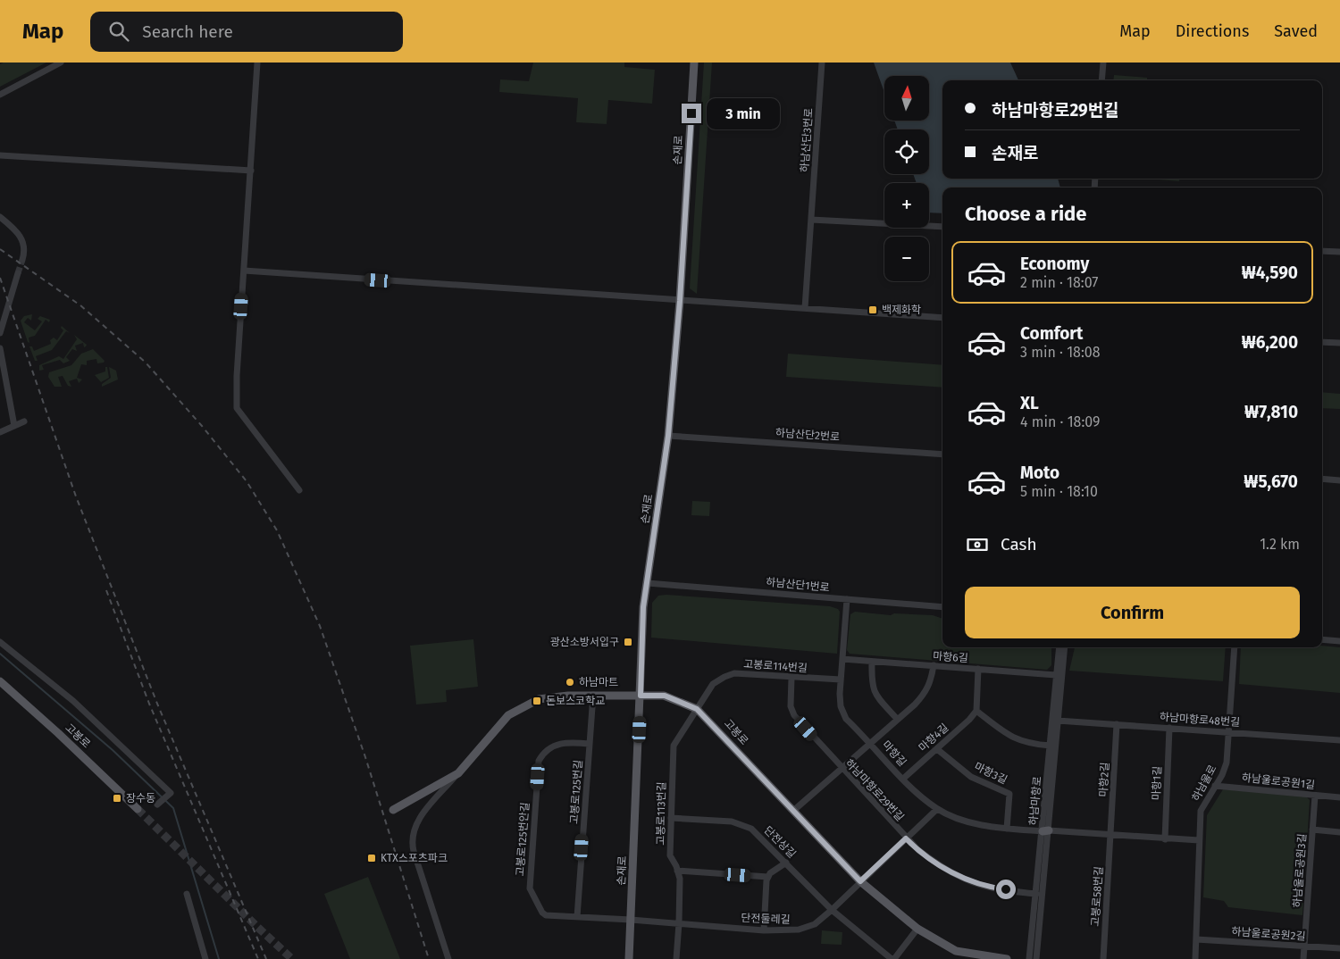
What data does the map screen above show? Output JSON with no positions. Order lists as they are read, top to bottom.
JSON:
{
  "streets": {
    "main road": ["손재로", "고봉로"],
    "street": [
      "하남산단3번로",
      "하남산단2번로",
      "하남산단1번로",
      "마항6길",
      "고봉로114번길",
      "하남마항로48번길",
      "마항4길",
      "마항길",
      "마항3길",
      "마항2길",
      "하남울로공원1길",
      "마항1길",
      "하남울로",
      "하남마항로29번길",
      "고봉로125번길",
      "하남마항로",
      "고봉로113번길",
      "고봉로125번안길",
      "단전상길",
      "하남울로공원3길",
      "고봉로58번길",
      "단전둘레길",
      "하남울로공원2길"
    ]
  },
  "crossings": [
    ["손재로", "하남산단2번로"],
    ["손재로", "하남산단1번로"],
    ["손재로", "고봉로"],
    ["손재로", "고봉로125번안길"],
    ["손재로", "단전둘레길"],
    ["하남산단1번로", "마항길"],
    ["마항6길", "마항길"],
    ["마항6길", "하남마항로"],
    ["고봉로114번길", "고봉로"],
    ["고봉로114번길", "마항길"],
    ["고봉로114번길", "하남마항로29번길"],
    ["고봉로114번길", "고봉로113번길"],
    ["하남마항로48번길", "마항2길"],
    ["하남마항로48번길", "마항1길"],
    ["하남마항로48번길", "하남울로"],
    ["하남마항로48번길", "하남마항로"],
    ["고봉로", "고봉로125번길"],
    ["고봉로", "고봉로113번길"],
    ["고봉로", "단전둘레길"],
    ["마항4길", "마항길"],
    ["마항4길", "마항3길"],
    ["마항길", "마항3길"],
    ["마항길", "마항2길"],
    ["마항길", "마항1길"],
    ["마항길", "하남울로"],
    ["마항길", "하남마항로"],
    ["마항길", "고봉로58번길"],
    ["마항길", "단전둘레길"],
    ["마항2길", "고봉로58번길"],
    ["하남울로공원1길", "하남울로"],
    ["하남울로공원1길", "하남울로공원3길"],
    ["하남울로", "하남울로공원2길"],
    ["하남마항로29번길", "하남마항로"],
    ["하남마항로29번길", "단전둘레길"],
    ["고봉로125번길", "고봉로125번안길"],
    ["고봉로113번길", "단전상길"],
    ["고봉로113번길", "단전둘레길"],
    ["고봉로125번안길", "단전둘레길"],
    ["단전상길", "단전둘레길"],
    ["하남울로공원3길", "하남울로공원2길"]
  ],
  "places": {
    "transit": [
      "백제화학",
      "광산소방서입구",
      "돈보스코학교",
      "장수동",
      "KTX스포츠파크"
    ],
    "other": ["하남마트"]
  },
  "north": "top",
  "page": {
    "header": "Map",
    "search": "Search here",
    "nav": ["Map", "Directions", "Saved"],
    "map_buttons": ["+", "−"],
    "banner": ["하남마항로29번길", "손재로"],
    "bubble": "3 min",
    "heading": "Choose a ride",
    "list": [
      {
        "name": "Economy",
        "note": "2 min · 18:07",
        "value": "₩4,590"
      },
      {
        "name": "Comfort",
        "note": "3 min · 18:08",
        "value": "₩6,200"
      },
      {
        "name": "XL",
        "note": "4 min · 18:09",
        "value": "₩7,810"
      },
      {
        "name": "Moto",
        "note": "5 min · 18:10",
        "value": "₩5,670"
      }
    ],
    "pay": ["Cash", "1.2 km"],
    "buttons": "Confirm"
  }
}
